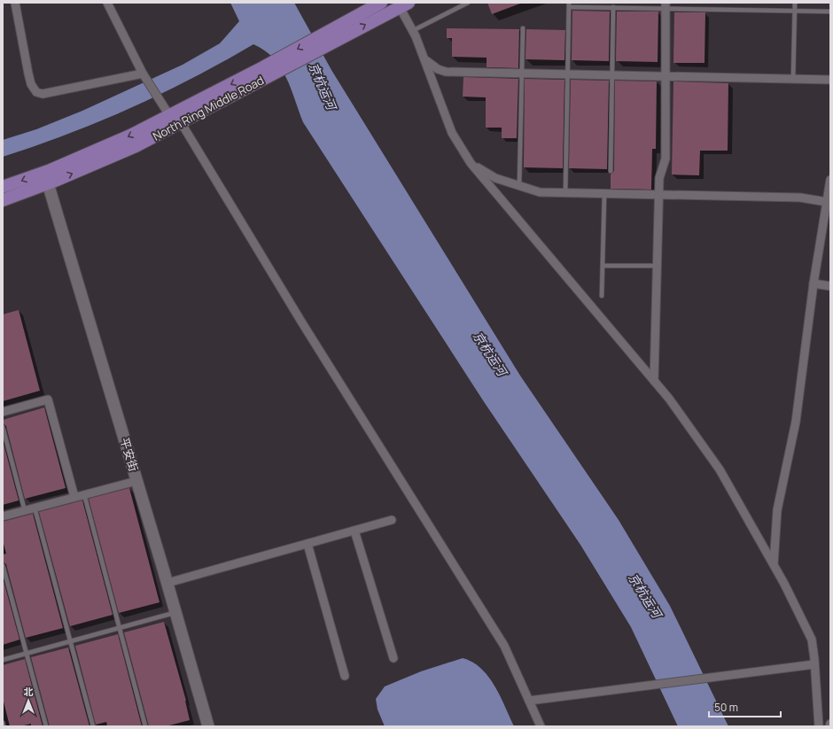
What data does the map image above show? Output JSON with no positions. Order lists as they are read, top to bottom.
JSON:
{
  "streets": {
    "main road": ["North Ring Middle Road"],
    "street": ["平安街"]
  },
  "crossings": [
    ["North Ring Middle Road", "平安街"]
  ],
  "water": ["京杭运河"],
  "scale_bar": "50 m",
  "north": "top"
}
